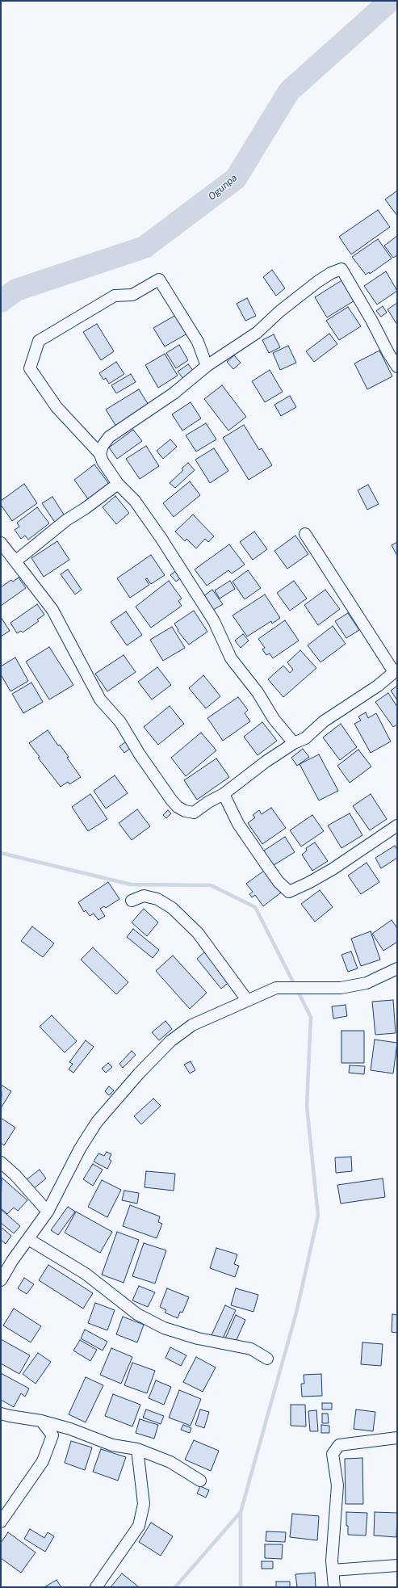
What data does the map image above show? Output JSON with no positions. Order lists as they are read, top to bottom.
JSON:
{
  "water": ["Ogunpa"]
}
